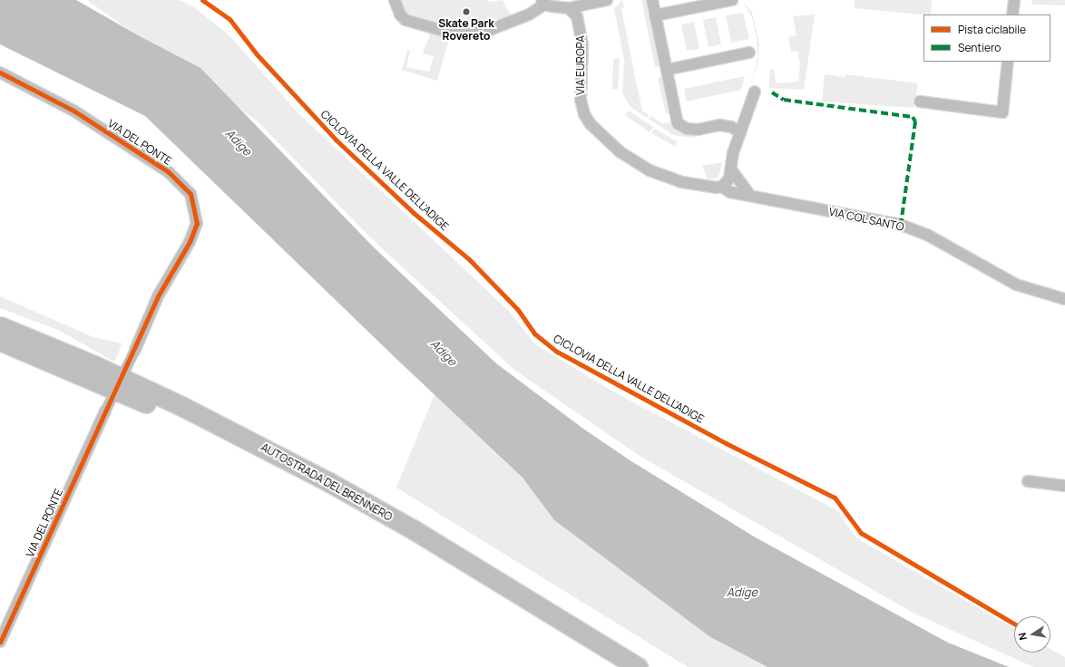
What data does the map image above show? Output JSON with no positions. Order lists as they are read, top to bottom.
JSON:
{
  "streets": {
    "highway": ["AUTOSTRADA DEL BRENNERO"],
    "street": ["VIA EUROPA", "VIA DEL PONTE", "VIA COL SANTO"],
    "cycle path": ["CICLOVIA DELLA VALLE DELL'ADIGE"]
  },
  "crossings": [
    ["VIA EUROPA", "VIA COL SANTO"]
  ],
  "water": ["Adige"],
  "places": ["Skate Park Rovereto"],
  "legend": ["Pista ciclabile", "Sentiero"],
  "north": "left"
}
